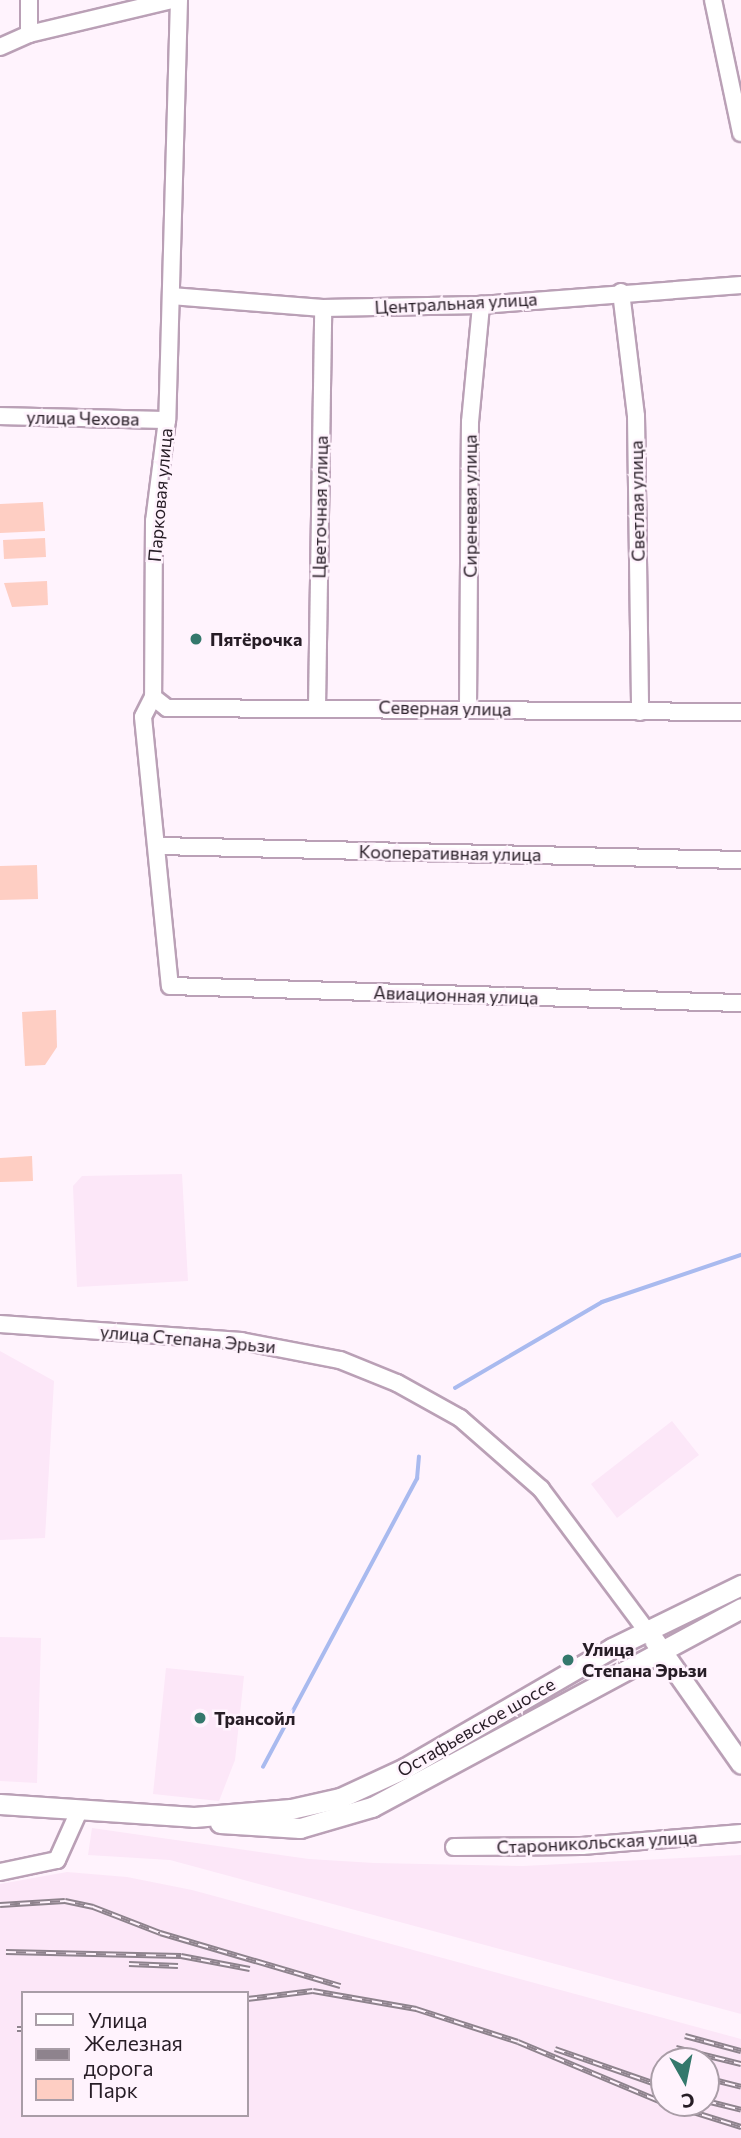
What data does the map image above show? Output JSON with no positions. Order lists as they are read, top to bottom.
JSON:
{
  "streets": {
    "main road": ["улица Степана Эрьзи", "Остафьевское шоссе"],
    "street": [
      "Центральная улица",
      "улица Чехова",
      "Парковая улица",
      "Светлая улица",
      "Сиреневая улица",
      "Цветочная улица",
      "Северная улица",
      "Кооперативная улица",
      "Авиационная улица",
      "Староникольская улица"
    ]
  },
  "crossings": [
    ["Центральная улица", "Парковая улица"],
    ["Центральная улица", "Светлая улица"],
    ["Центральная улица", "Сиреневая улица"],
    ["Центральная улица", "Цветочная улица"],
    ["улица Чехова", "Парковая улица"],
    ["Парковая улица", "Северная улица"],
    ["Парковая улица", "Кооперативная улица"],
    ["Парковая улица", "Авиационная улица"],
    ["Светлая улица", "Северная улица"],
    ["Сиреневая улица", "Северная улица"],
    ["Цветочная улица", "Северная улица"],
    ["улица Степана Эрьзи", "Остафьевское шоссе"]
  ],
  "places": ["Пятёрочка", "Улица Степана Эрьзи", "Трансойл"],
  "legend": ["Улица", "Железная дорога", "Парк"],
  "north": "bottom"
}
